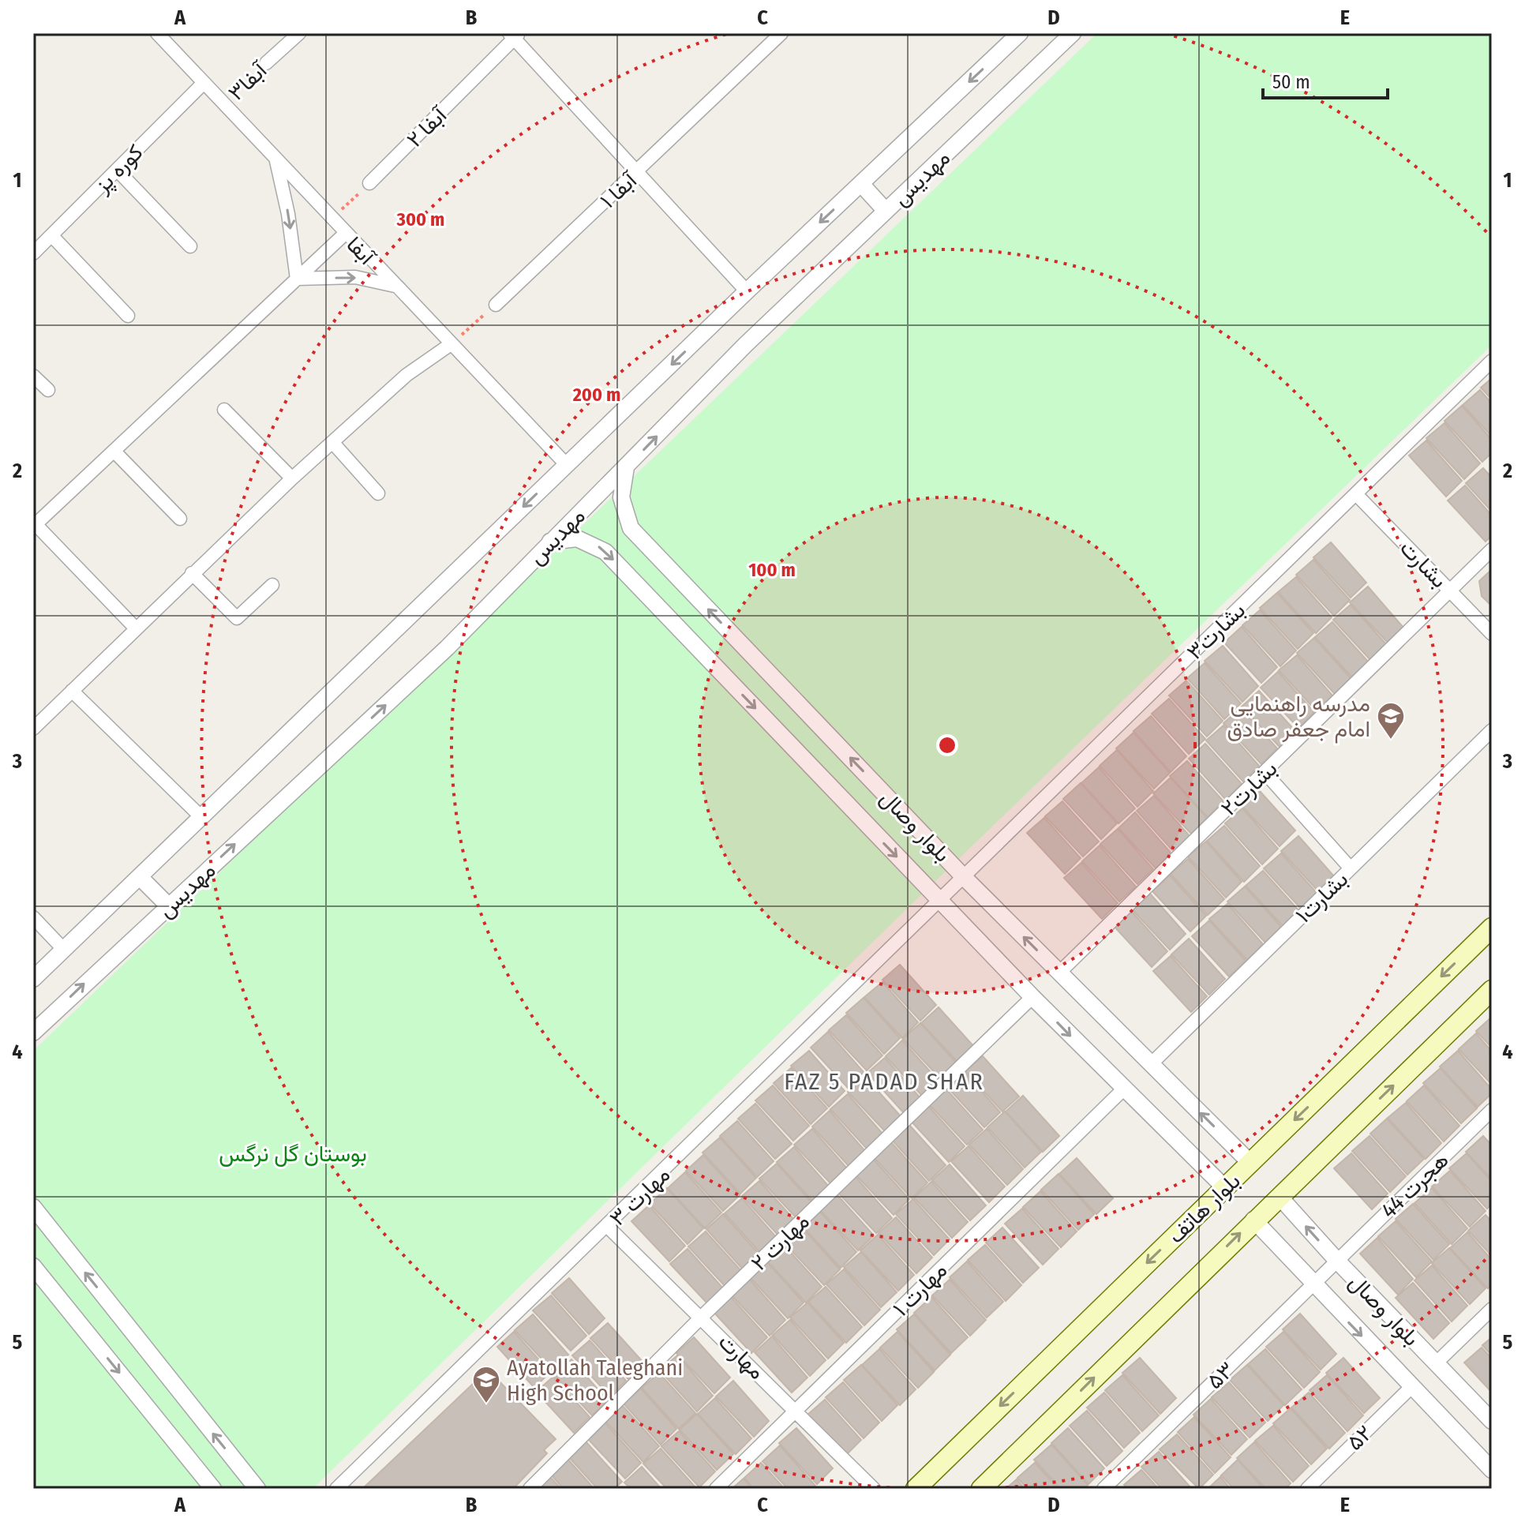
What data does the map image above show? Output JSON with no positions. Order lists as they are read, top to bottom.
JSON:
{
  "streets": {
    "main road": ["بلوار هاتف"],
    "street": [
      "آبفا۳",
      "آبفا ۲",
      "کوره پز",
      "مهدیس",
      "آبفا ۱",
      "آبفا",
      "بشارت",
      "بشارت۳",
      "بشارت۲",
      "بلوار وصال",
      "بشارت۱",
      "هجرت 44",
      "مهارت ۳",
      "مهارت ۲",
      "مهارت ۱",
      "مهارت",
      "۵۳",
      "۵۲"
    ]
  },
  "crossings": [
    ["آبفا۳", "آبفا"],
    ["کوره پز", "آبفا"],
    ["مهدیس", "آبفا"],
    ["مهدیس", "بلوار وصال"],
    ["بشارت", "بشارت۳"],
    ["بشارت", "بشارت۲"],
    ["بشارت۳", "بلوار وصال"],
    ["بشارت۳", "مهارت ۳"],
    ["بشارت۲", "بلوار وصال"],
    ["بلوار وصال", "بشارت۱"],
    ["بلوار وصال", "هجرت 44"],
    ["بلوار وصال", "مهارت ۳"],
    ["بلوار وصال", "بلوار هاتف"],
    ["بلوار وصال", "مهارت ۲"],
    ["بلوار وصال", "مهارت ۱"],
    ["بلوار وصال", "۵۳"],
    ["بلوار وصال", "۵۲"],
    ["هجرت 44", "۵۳"],
    ["مهارت ۳", "مهارت"],
    ["مهارت ۲", "مهارت"],
    ["مهارت ۱", "مهارت"]
  ],
  "districts": ["FAZ 5 PADAD SHAR"],
  "parks": ["بوستان گل نرگس"],
  "places": {
    "school or university": ["مدرسه راهنمایی امام جعفر صادق", "Ayatollah Taleghani High School"]
  },
  "scale_bar": "50 m",
  "grid": {
    "columns": [
      "A",
      "B",
      "C",
      "D",
      "E"
    ],
    "rows": [
      "1",
      "2",
      "3",
      "4",
      "5"
    ]
  },
  "rings": ["300 m", "200 m", "100 m"]
}
